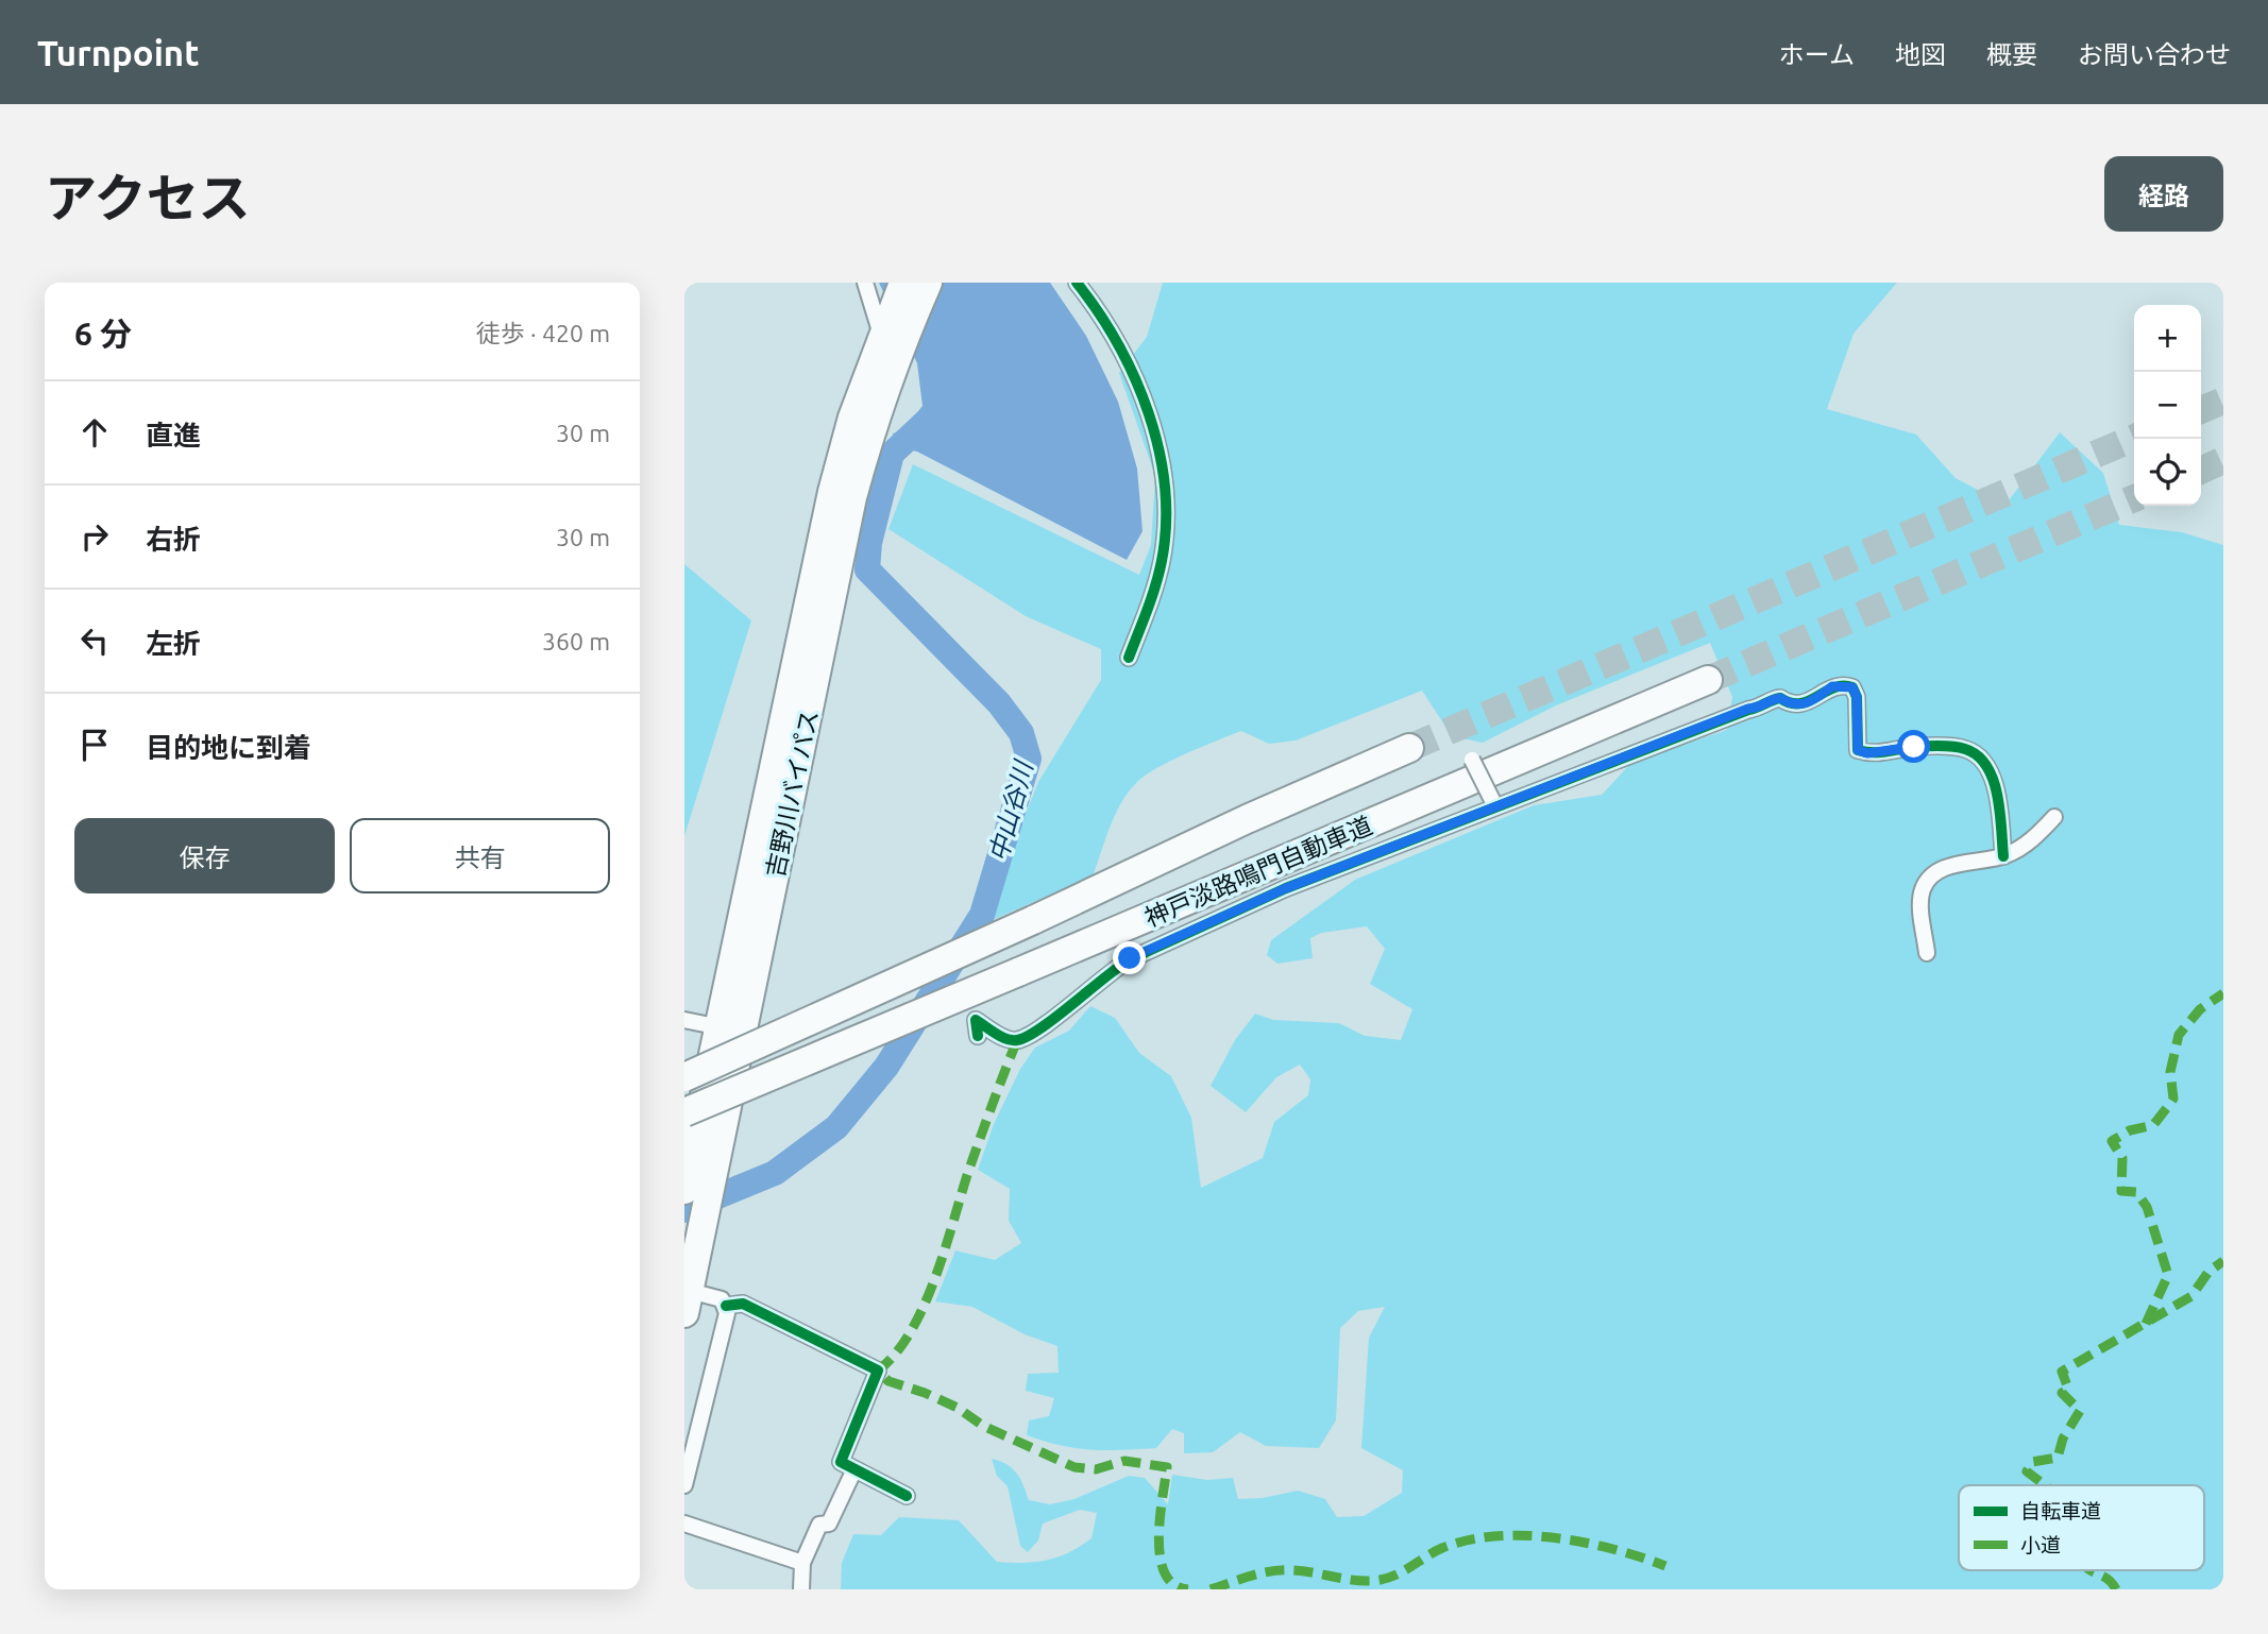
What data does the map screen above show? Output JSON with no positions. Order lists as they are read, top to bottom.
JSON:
{
  "streets": {
    "highway": ["吉野川バイパス", "神戸淡路鳴門自動車道"]
  },
  "water": ["中山谷川"],
  "legend": ["自転車道", "小道"],
  "page": {
    "header": "Turnpoint",
    "nav": [
      "ホーム",
      "地図",
      "概要",
      "お問い合わせ"
    ],
    "title": "アクセス",
    "buttons": [
      "経路",
      ["保存", "共有"]
    ],
    "heading": ["6 分", "徒歩 · 420 m"],
    "map_buttons": ["+", "−"],
    "list": [
      ["直進", "30 m"],
      ["右折", "30 m"],
      ["左折", "360 m"],
      "目的地に到着"
    ]
  }
}
